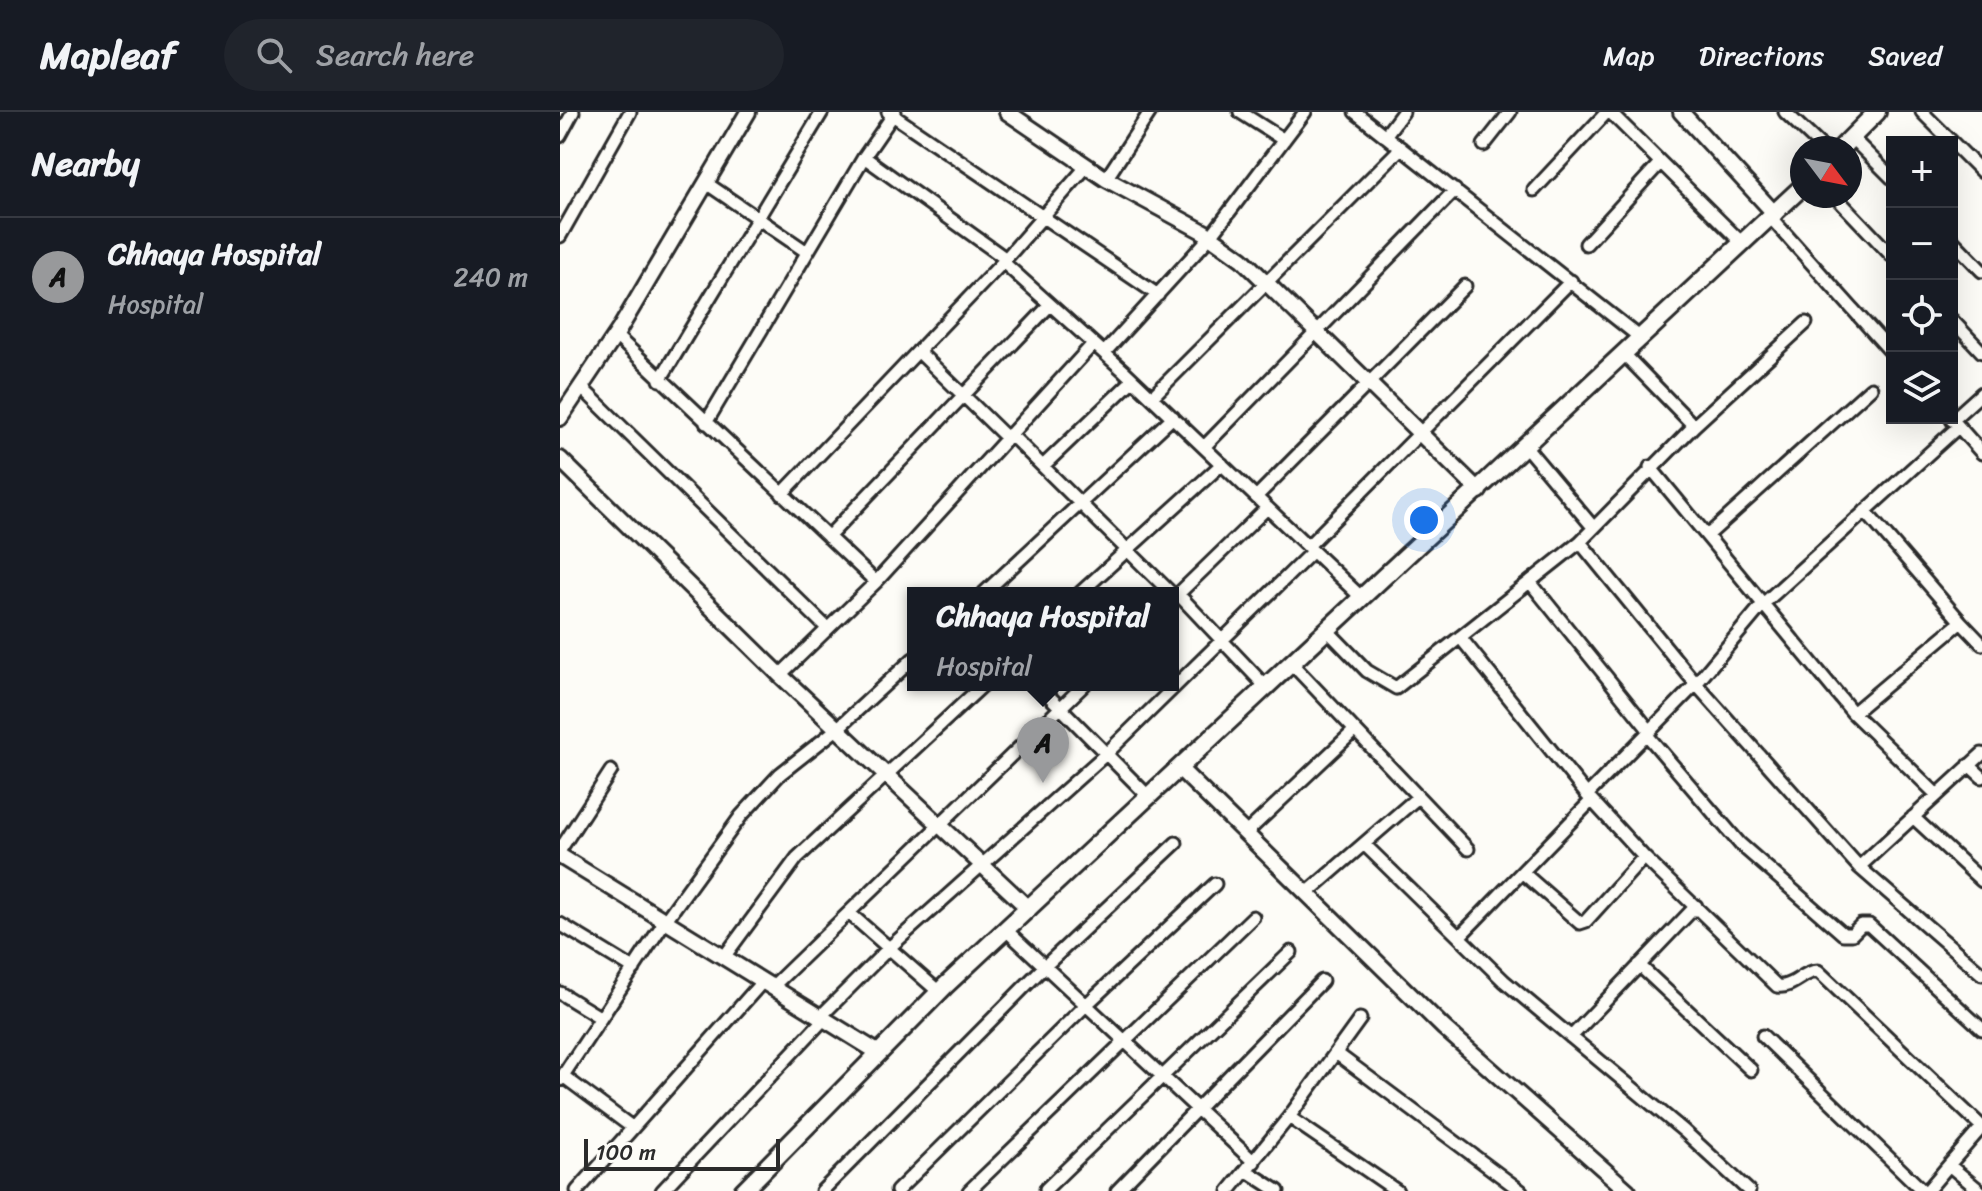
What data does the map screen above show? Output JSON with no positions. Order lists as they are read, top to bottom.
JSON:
{
  "scale_bar": "100 m",
  "north": "bottom right",
  "page": {
    "header": "Mapleaf",
    "search": "Search here",
    "nav": ["Map", "Directions", "Saved"],
    "heading": "Nearby",
    "map_buttons": ["+", "−"],
    "list": [
      {
        "mark": "A",
        "name": "Chhaya Hospital",
        "note": "Hospital",
        "value": "240 m"
      }
    ],
    "popup": ["Chhaya Hospital", "Hospital"],
    "pins": "A",
    "scale": "100 m"
  }
}
